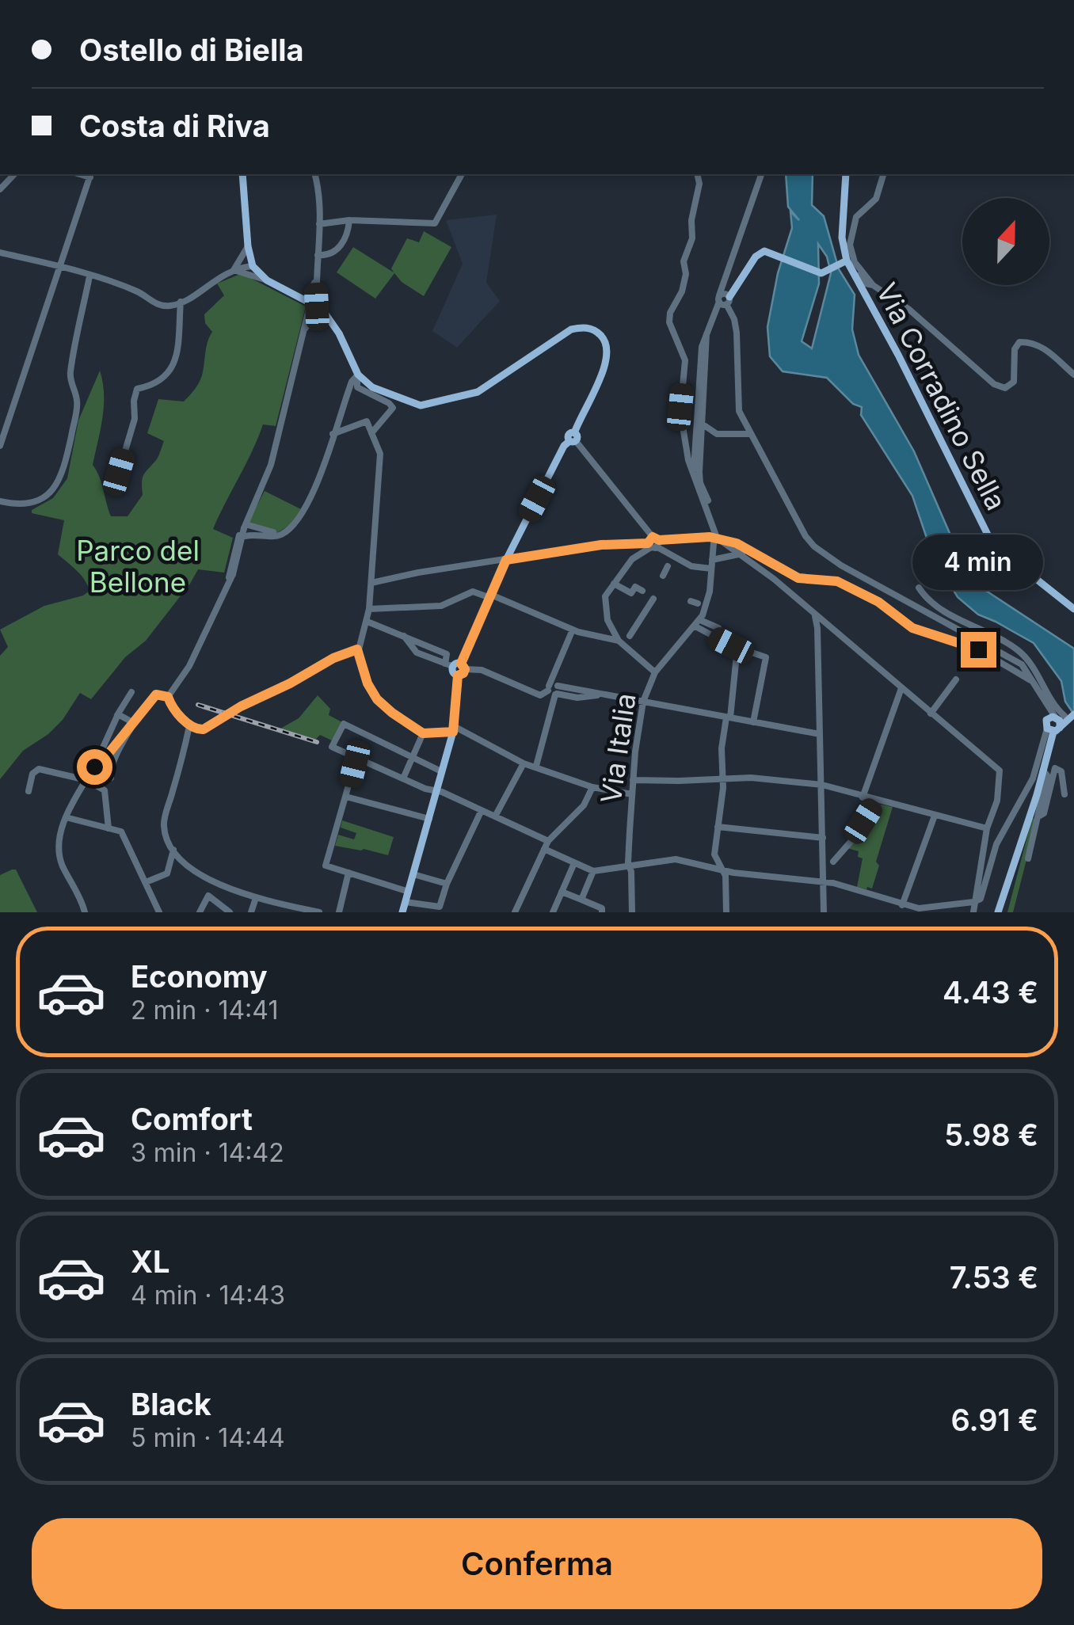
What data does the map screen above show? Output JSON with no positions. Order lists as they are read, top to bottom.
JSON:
{
  "streets": {
    "main road": ["Via Corradino Sella"],
    "street": ["Via Italia"]
  },
  "parks": ["Parco del Bellone"],
  "north": "top",
  "page": {
    "banner": ["Ostello di Biella", "Costa di Riva"],
    "bubble": "4 min",
    "list": [
      {
        "name": "Economy",
        "note": "2 min · 14:41",
        "value": "4.43 €"
      },
      {
        "name": "Comfort",
        "note": "3 min · 14:42",
        "value": "5.98 €"
      },
      {
        "name": "XL",
        "note": "4 min · 14:43",
        "value": "7.53 €"
      },
      {
        "name": "Black",
        "note": "5 min · 14:44",
        "value": "6.91 €"
      }
    ],
    "buttons": "Conferma"
  }
}
